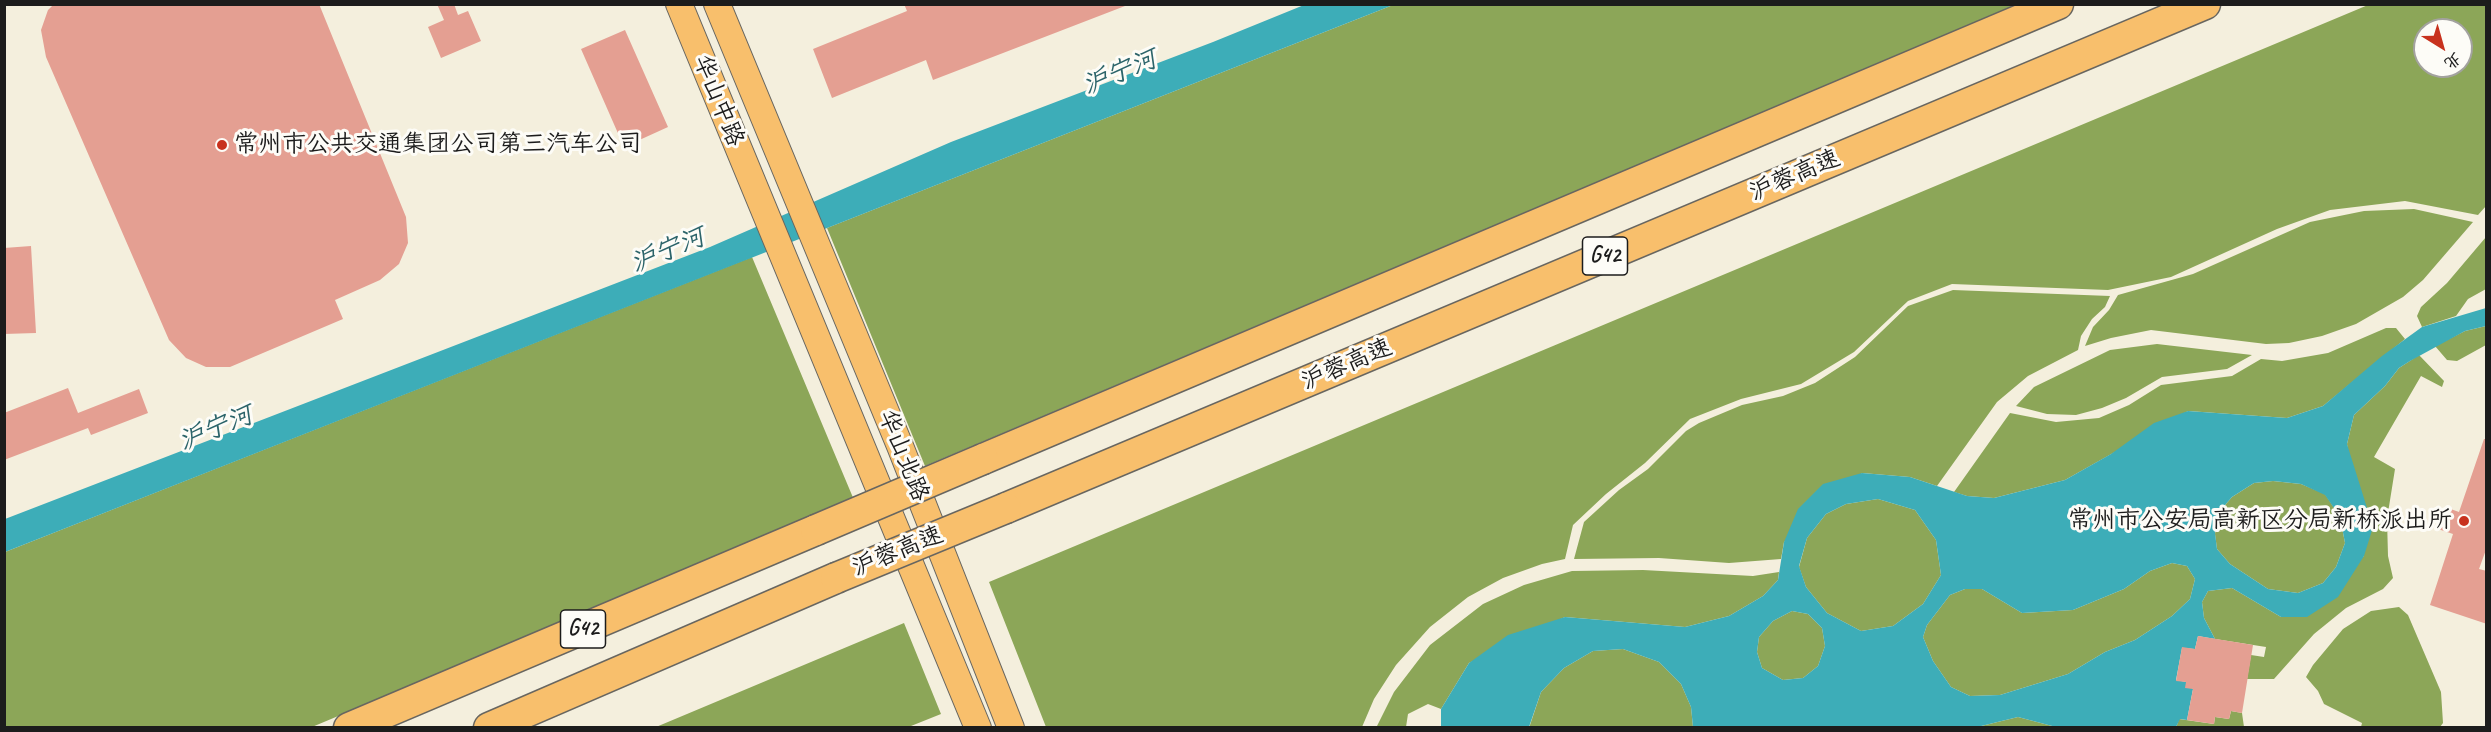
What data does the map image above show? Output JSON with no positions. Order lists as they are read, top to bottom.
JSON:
{
  "streets": {
    "highway": ["沪蓉高速", "G42"],
    "main road": ["华山中路", "华山北路"]
  },
  "crossings": [
    ["华山中路", "华山北路"]
  ],
  "water": ["沪宁河"],
  "places": ["常州市公共交通集团公司第三汽车公司", "常州市公安局高新区分局新桥派出所"],
  "north": "bottom right"
}
